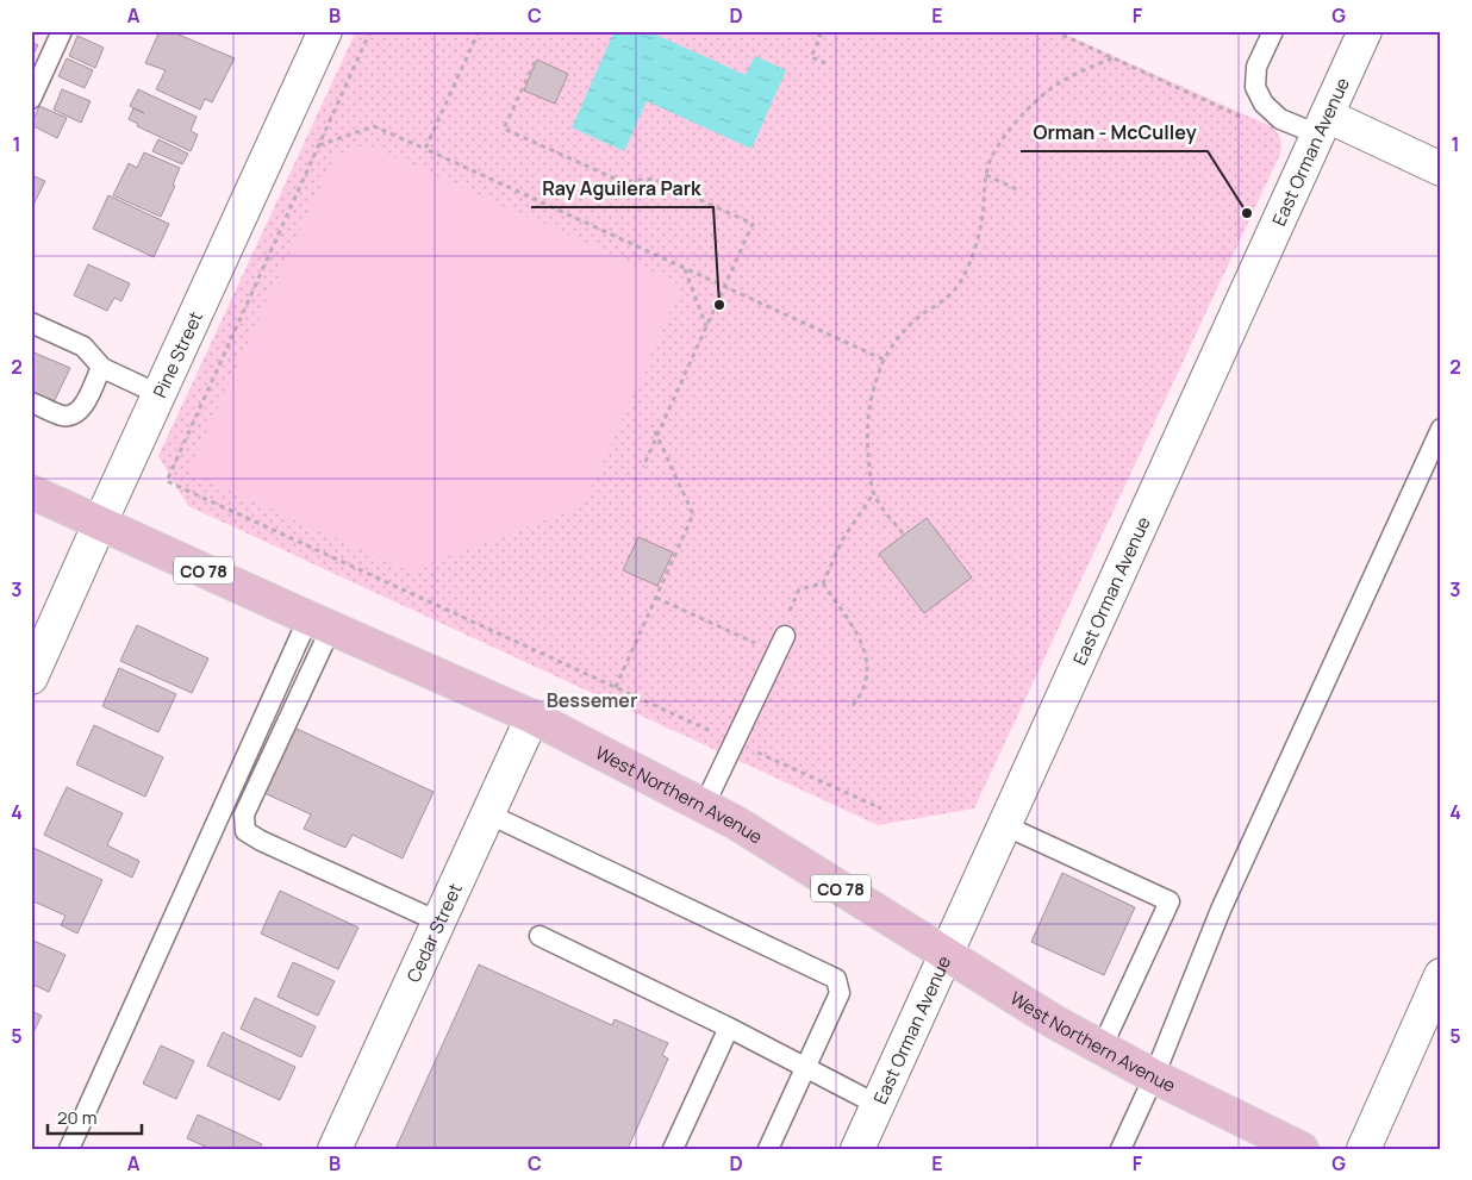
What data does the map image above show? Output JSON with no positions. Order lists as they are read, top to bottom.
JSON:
{
  "streets": {
    "main road": ["CO 78", "West Northern Avenue"],
    "street": ["East Orman Avenue", "Pine Street", "Cedar Street"]
  },
  "crossings": [
    ["East Orman Avenue", "West Northern Avenue"],
    ["Pine Street", "West Northern Avenue"],
    ["West Northern Avenue", "Cedar Street"]
  ],
  "districts": ["Bessemer"],
  "places": ["Orman - McCulley", "Ray Aguilera Park"],
  "scale_bar": "20 m",
  "grid": {
    "columns": [
      "A",
      "B",
      "C",
      "D",
      "E",
      "F",
      "G"
    ],
    "rows": [
      "1",
      "2",
      "3",
      "4",
      "5"
    ]
  }
}
